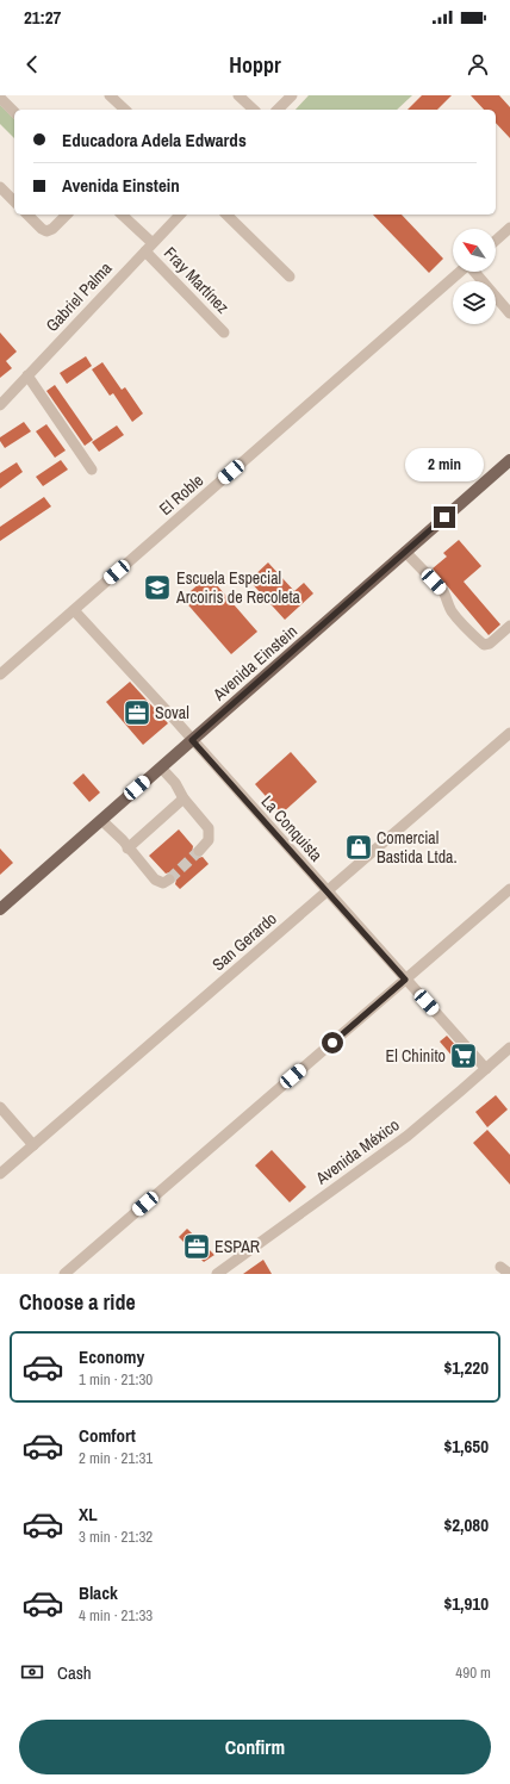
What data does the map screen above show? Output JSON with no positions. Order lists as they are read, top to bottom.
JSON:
{
  "streets": {
    "main road": ["Avenida Einstein"],
    "street": [
      "Fray Martínez",
      "Gabriel Palma",
      "El Roble",
      "La Conquista",
      "San Gerardo",
      "Avenida México"
    ]
  },
  "crossings": [
    ["Fray Martínez", "Gabriel Palma"],
    ["El Roble", "La Conquista"],
    ["Avenida Einstein", "La Conquista"],
    ["La Conquista", "San Gerardo"],
    ["La Conquista", "Avenida México"]
  ],
  "places": {
    "school or university": ["Escuela Especial Arcoiris de Recoleta"],
    "office": ["Soval", "ESPAR"],
    "shop": ["Comercial Bastida Ltda."],
    "supermarket": ["El Chinito"]
  },
  "north": "top left",
  "page": {
    "status": "21:27",
    "header": "Hoppr",
    "banner": ["Educadora Adela Edwards", "Avenida Einstein"],
    "bubble": "2 min",
    "heading": "Choose a ride",
    "list": [
      {
        "name": "Economy",
        "note": "1 min · 21:30",
        "value": "$1,220"
      },
      {
        "name": "Comfort",
        "note": "2 min · 21:31",
        "value": "$1,650"
      },
      {
        "name": "XL",
        "note": "3 min · 21:32",
        "value": "$2,080"
      },
      {
        "name": "Black",
        "note": "4 min · 21:33",
        "value": "$1,910"
      }
    ],
    "pay": ["Cash", "490 m"],
    "buttons": "Confirm"
  }
}
